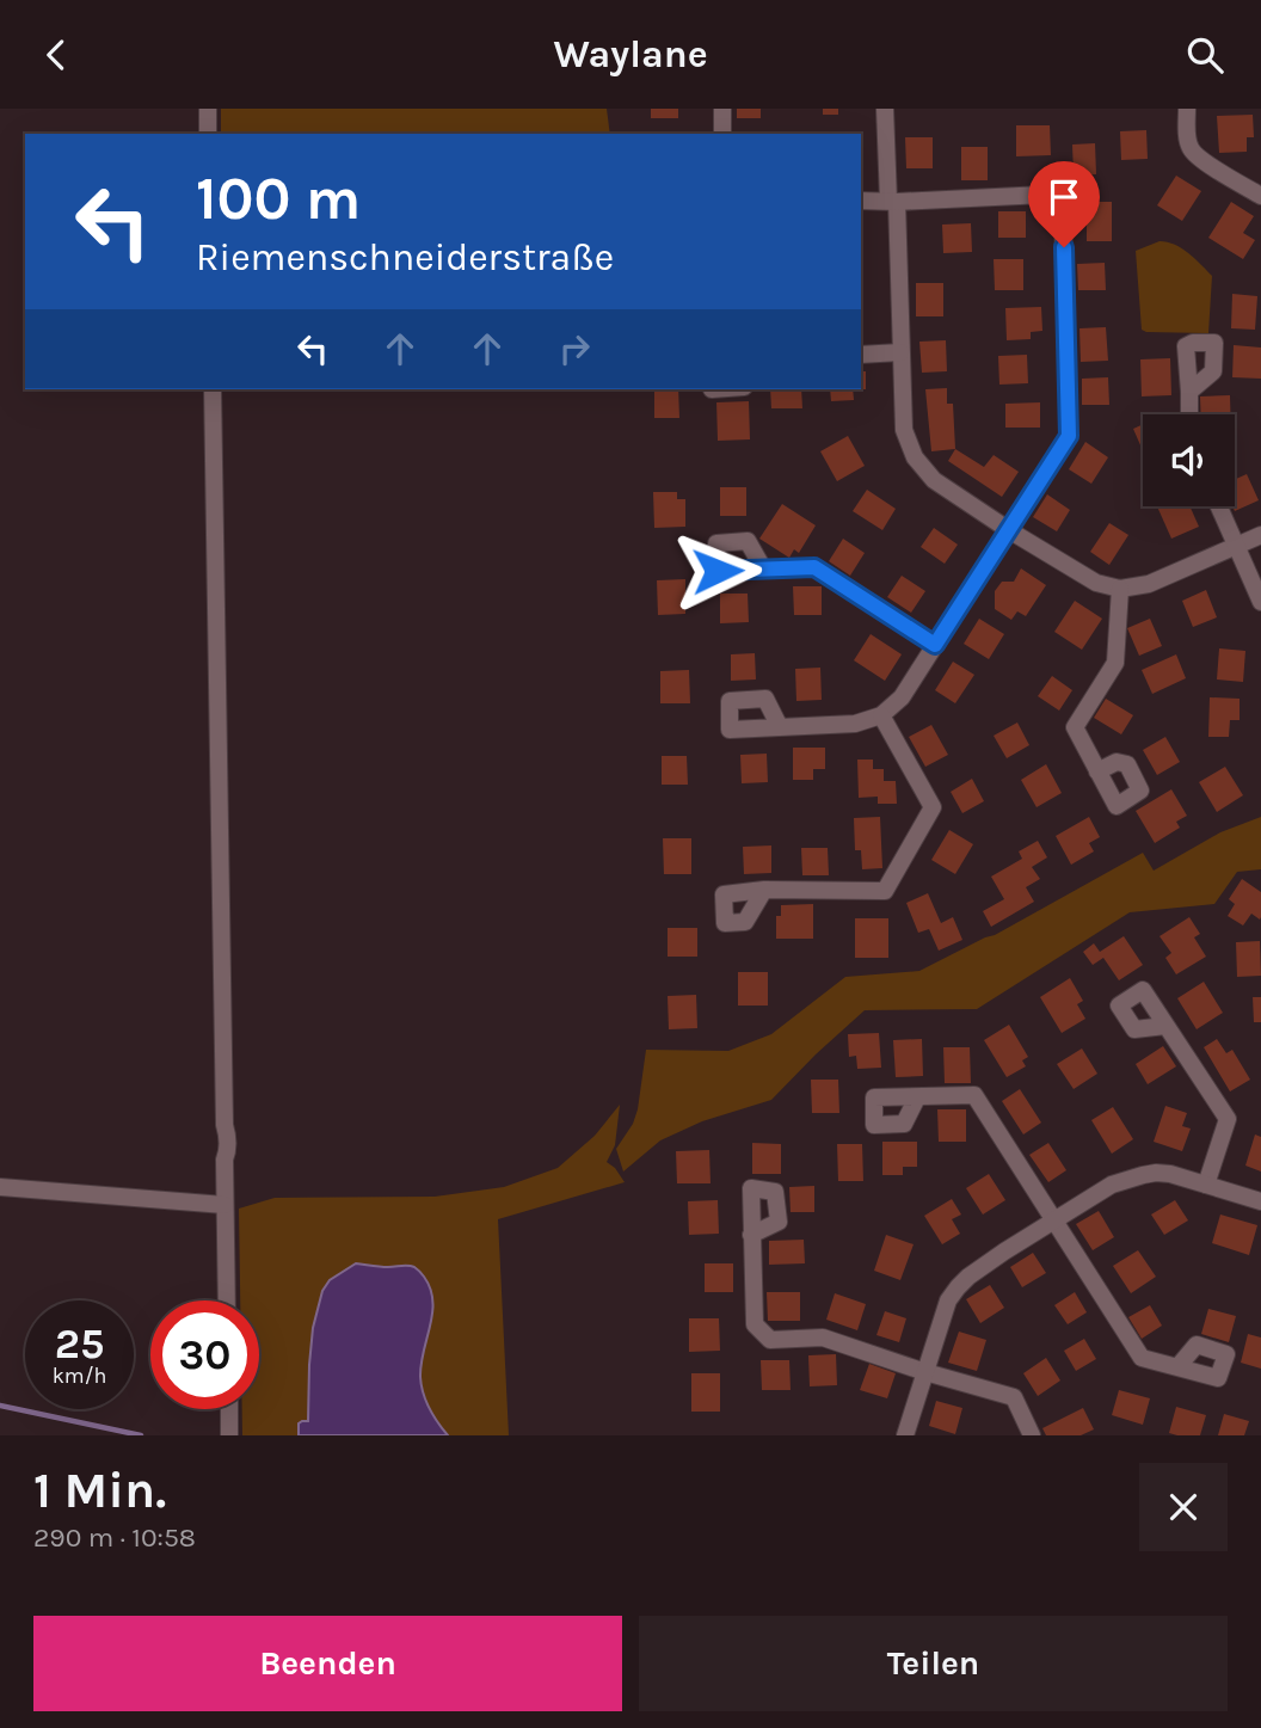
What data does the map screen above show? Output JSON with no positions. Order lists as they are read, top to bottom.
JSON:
{
  "page": {
    "header": "Waylane",
    "turn": ["100 m", "Riemenschneiderstraße"],
    "speed": "25 km/h",
    "limit": "30",
    "heading": ["1 Min.", "290 m · 10:58"],
    "buttons": ["Beenden", "Teilen"]
  }
}
